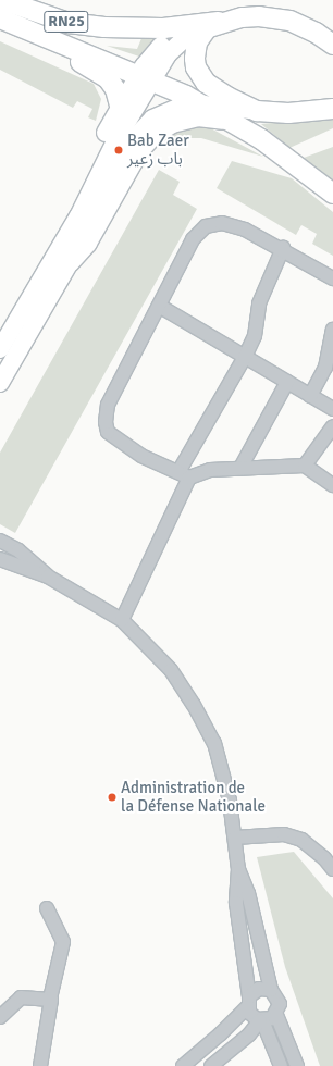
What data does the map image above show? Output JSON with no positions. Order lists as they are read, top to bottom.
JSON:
{
  "streets": {
    "main road": ["RN25"]
  },
  "places": ["Bab Zaer باب زعير", "Administration de la Défense Nationale"]
}
